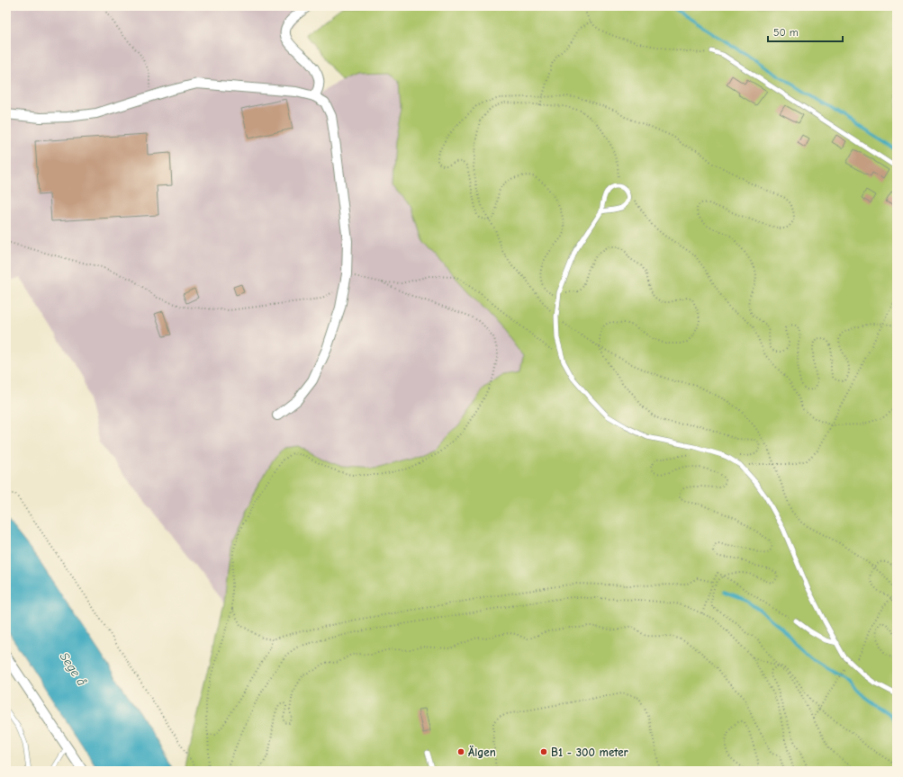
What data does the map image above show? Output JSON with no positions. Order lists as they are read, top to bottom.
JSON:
{
  "water": ["Sege å"],
  "places": ["Älgen", "B1 - 300 meter"],
  "scale_bar": "50 m"
}
